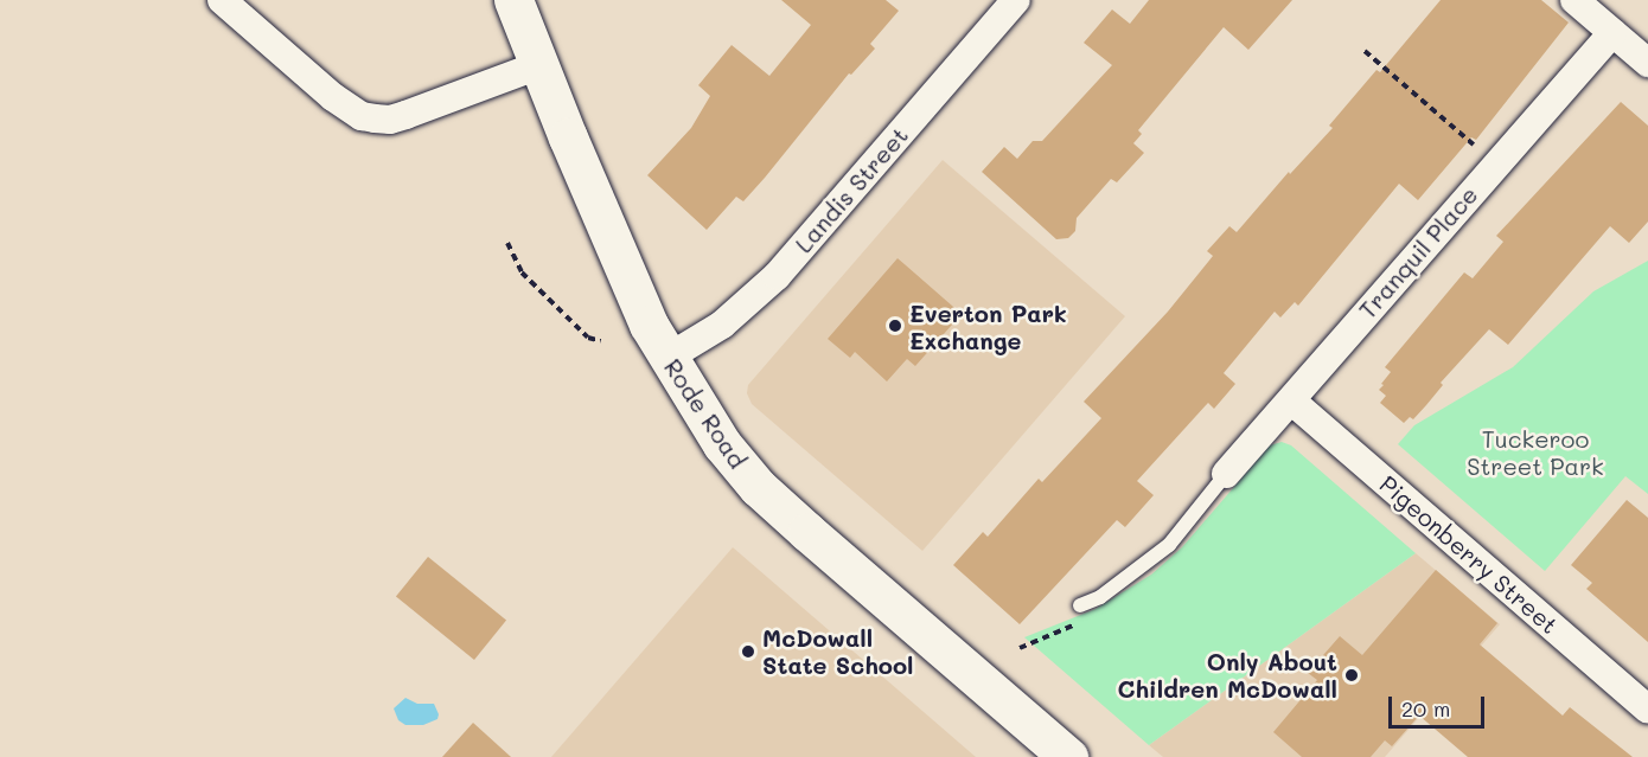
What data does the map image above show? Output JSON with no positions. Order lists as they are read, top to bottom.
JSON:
{
  "streets": {
    "main road": ["Rode Road"],
    "street": ["Landis Street", "Tranquil Place", "Pigeonberry Street"]
  },
  "crossings": [
    ["Landis Street", "Rode Road"],
    ["Tranquil Place", "Pigeonberry Street"]
  ],
  "parks": ["Tuckeroo Street Park"],
  "places": ["Everton Park Exchange", "McDowall State School", "Only About Children McDowall"],
  "scale_bar": "20 m"
}
